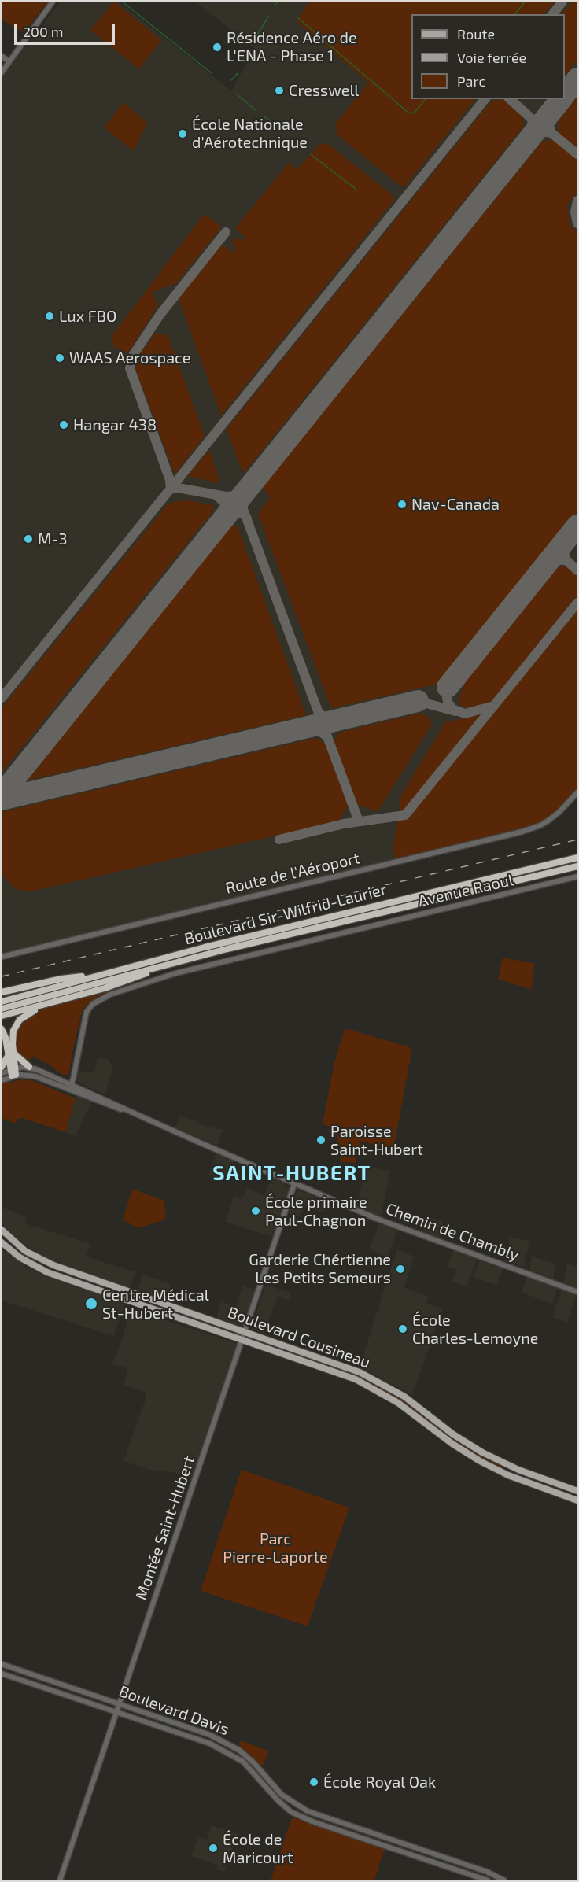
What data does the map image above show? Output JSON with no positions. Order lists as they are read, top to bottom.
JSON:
{
  "streets": {
    "highway": ["Boulevard Sir-Wilfrid-Laurier"],
    "main road": ["Boulevard Cousineau"],
    "street": [
      "Route de l'Aéroport",
      "Avenue Raoul",
      "Chemin de Chambly",
      "Montée Saint-Hubert",
      "Boulevard Davis"
    ]
  },
  "crossings": [
    ["Avenue Raoul", "Chemin de Chambly"],
    ["Chemin de Chambly", "Montée Saint-Hubert"],
    ["Boulevard Cousineau", "Montée Saint-Hubert"],
    ["Montée Saint-Hubert", "Boulevard Davis"]
  ],
  "districts": ["SAINT-HUBERT"],
  "parks": ["Parc Pierre-Laporte"],
  "places": [
    "Résidence Aéro de L'ENA - Phase 1",
    "Cresswell",
    "École Nationale d'Aérotechnique",
    "Lux FBO",
    "WAAS Aerospace",
    "Hangar 438",
    "Nav-Canada",
    "M-3",
    "Paroisse Saint-Hubert",
    "École primaire Paul-Chagnon",
    "Garderie Chértienne Les Petits Semeurs",
    "Centre Médical St-Hubert",
    "École Charles-Lemoyne",
    "École Royal Oak",
    "École de Maricourt"
  ],
  "legend": ["Route", "Voie ferrée", "Parc"],
  "scale_bar": "200 m"
}
